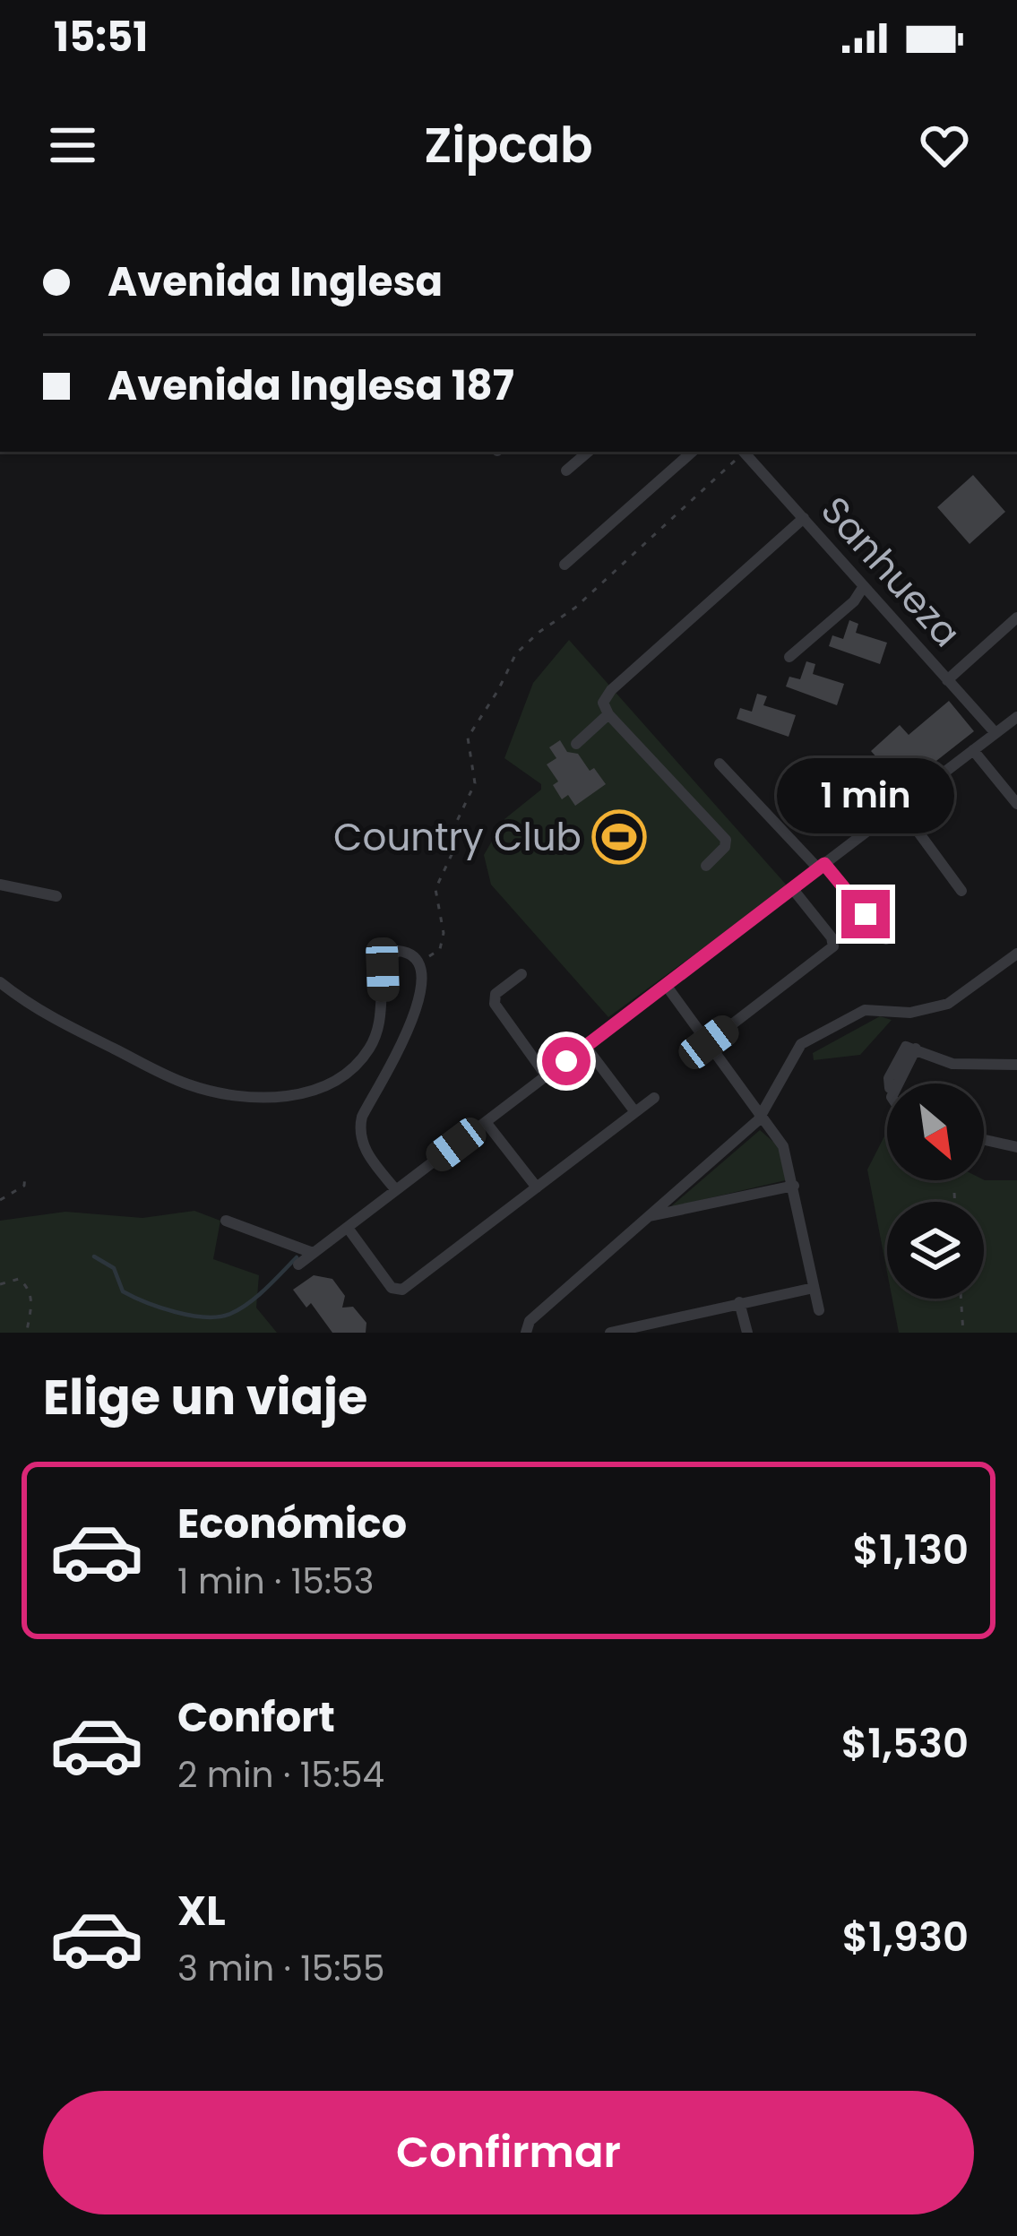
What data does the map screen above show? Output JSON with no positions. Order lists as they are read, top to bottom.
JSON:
{
  "streets": {
    "street": ["Sanhueza"]
  },
  "places": {
    "sports": ["Country Club"]
  },
  "north": "bottom right",
  "page": {
    "status": "15:51",
    "header": "Zipcab",
    "banner": ["Avenida Inglesa", "Avenida Inglesa 187"],
    "bubble": "1 min",
    "heading": "Elige un viaje",
    "list": [
      {
        "name": "Económico",
        "note": "1 min · 15:53",
        "value": "$1,130"
      },
      {
        "name": "Confort",
        "note": "2 min · 15:54",
        "value": "$1,530"
      },
      {
        "name": "XL",
        "note": "3 min · 15:55",
        "value": "$1,930"
      }
    ],
    "buttons": "Confirmar"
  }
}
